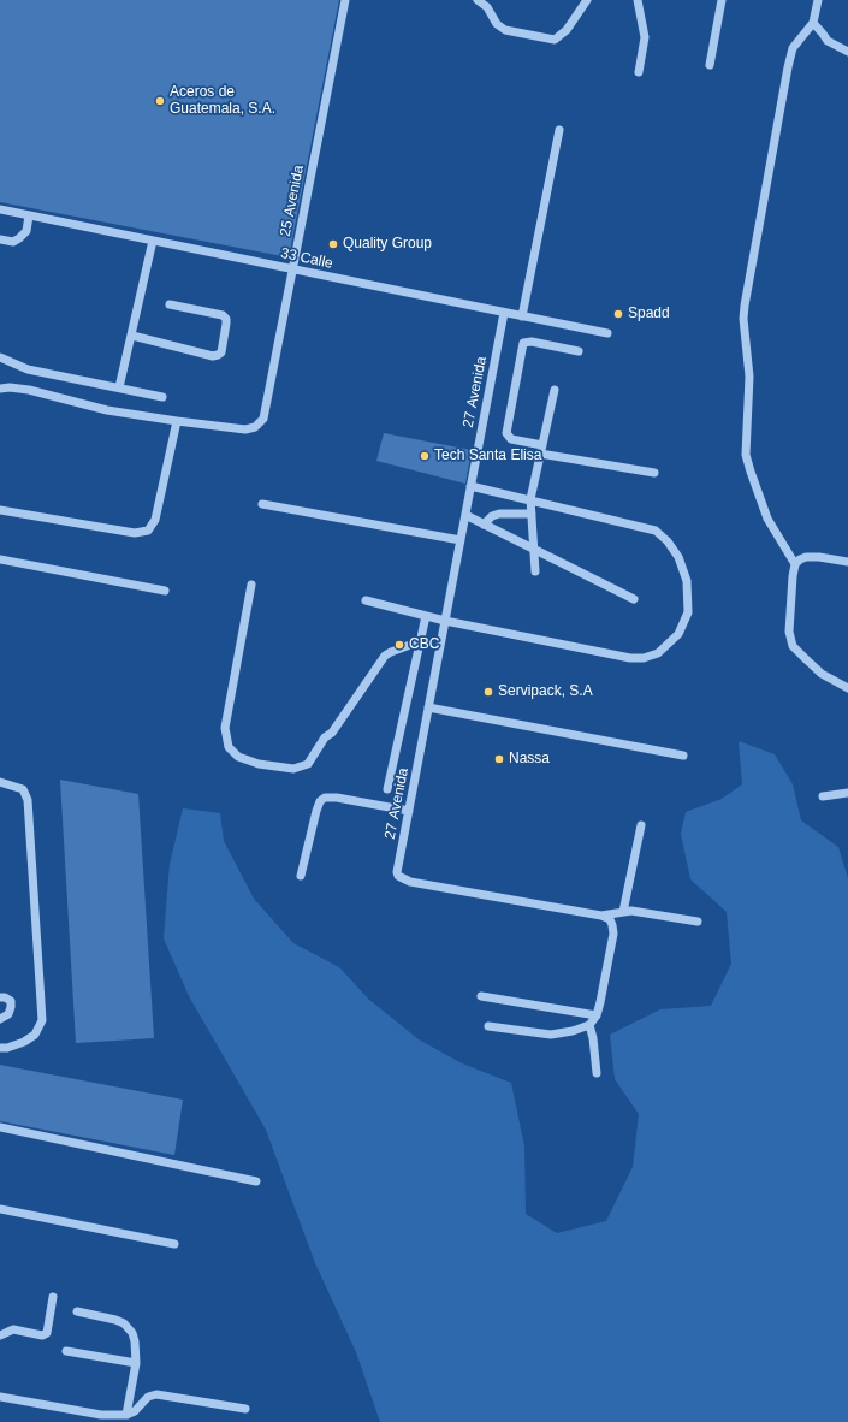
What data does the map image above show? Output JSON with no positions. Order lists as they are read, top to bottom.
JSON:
{
  "streets": {
    "street": ["25 Avenida", "33 Calle", "27 Avenida"]
  },
  "crossings": [
    ["25 Avenida", "33 Calle"],
    ["33 Calle", "27 Avenida"]
  ],
  "places": [
    "Aceros de Guatemala, S.A.",
    "Quality Group",
    "Spadd",
    "Tech Santa Elisa",
    "CBC",
    "Servipack, S.A",
    "Nassa"
  ]
}
